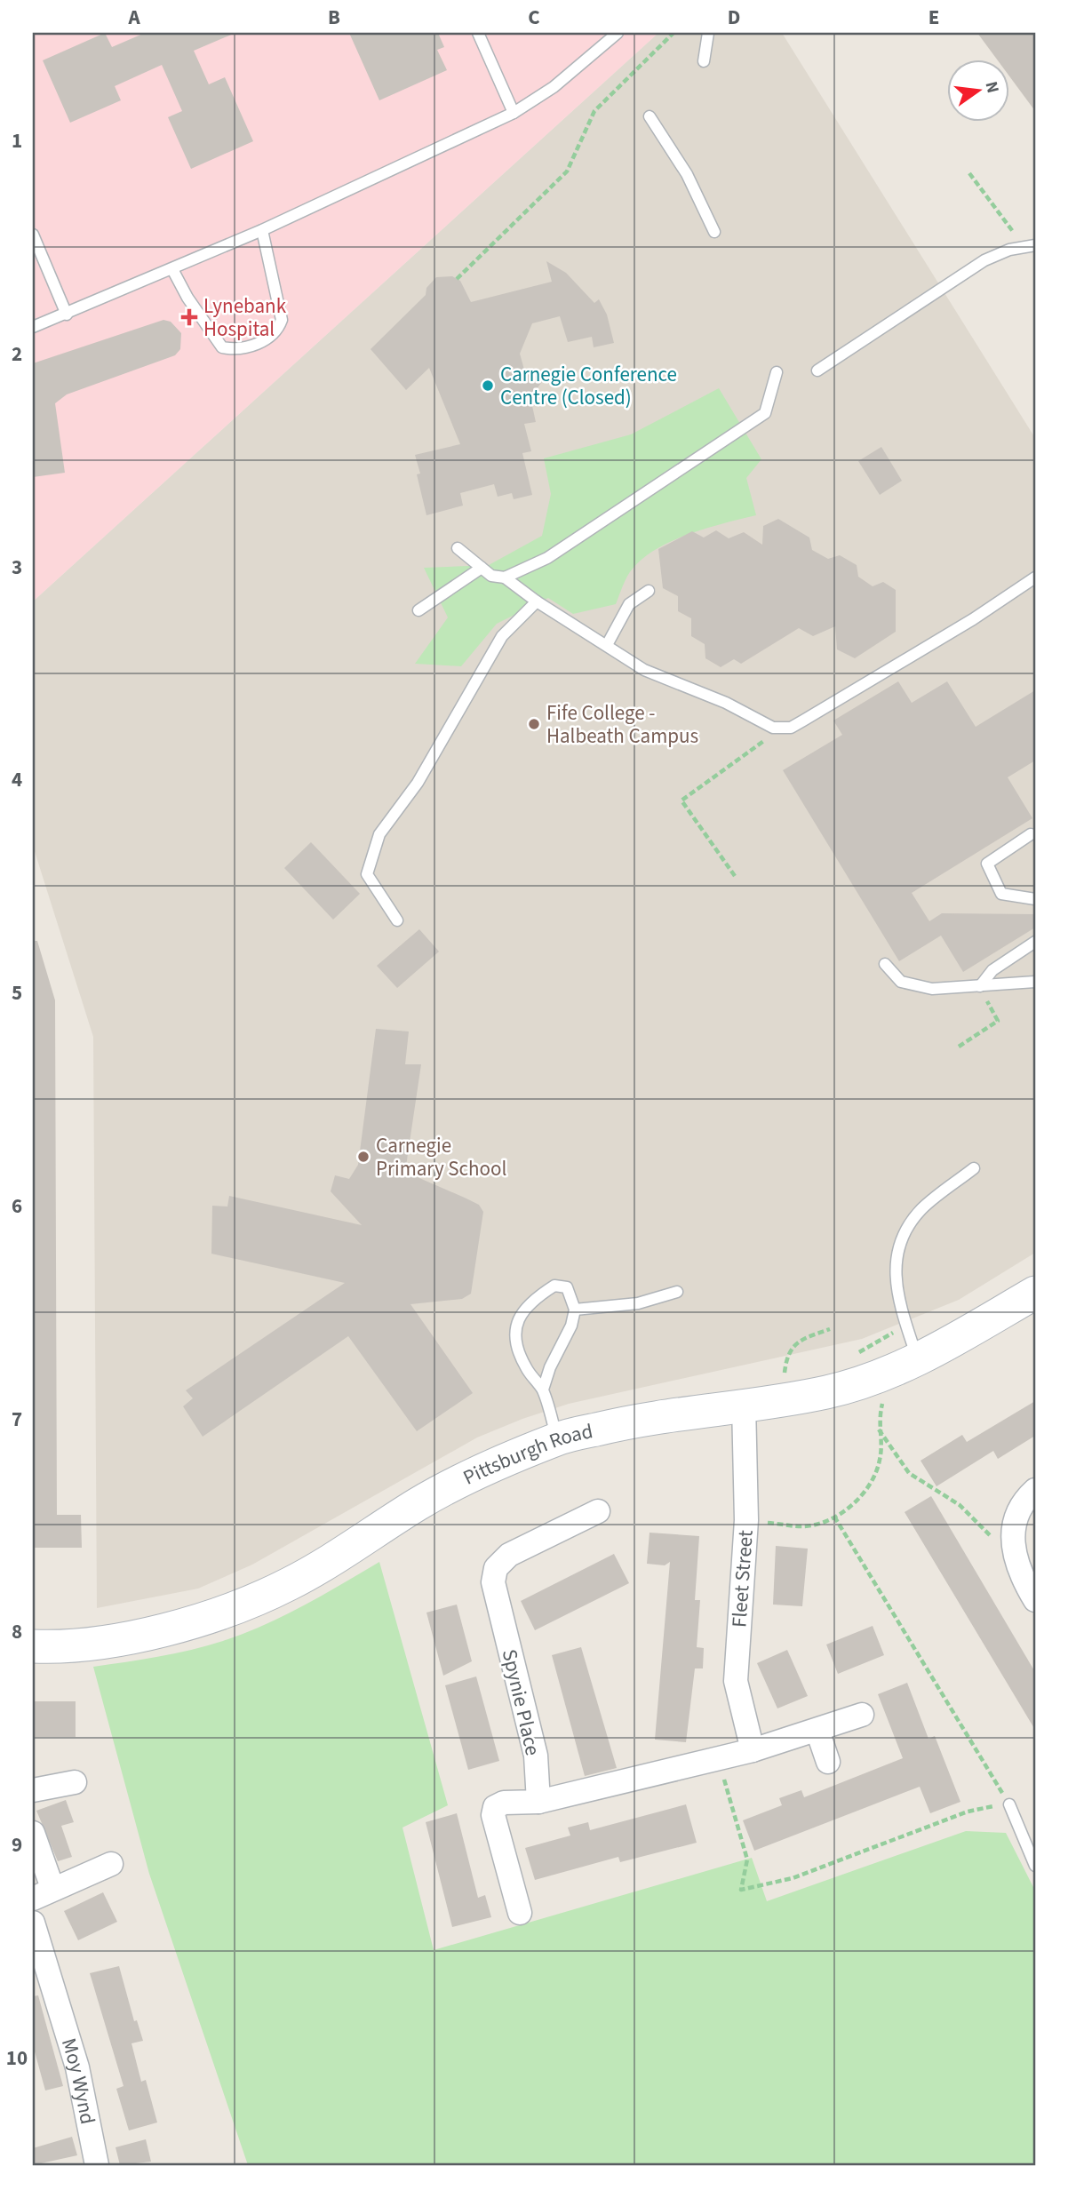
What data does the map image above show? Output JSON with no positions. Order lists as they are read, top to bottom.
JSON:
{
  "streets": {
    "street": [
      "Pittsburgh Road",
      "Fleet Street",
      "Spynie Place",
      "Moy Wynd"
    ]
  },
  "crossings": [
    ["Pittsburgh Road", "Fleet Street"]
  ],
  "places": {
    "health": ["Lynebank Hospital"],
    "other": ["Carnegie Conference Centre (Closed)", "Fife College - Halbeath Campus", "Carnegie Primary School"]
  },
  "north": "right",
  "grid": {
    "columns": [
      "A",
      "B",
      "C",
      "D",
      "E"
    ],
    "rows": [
      "1",
      "2",
      "3",
      "4",
      "5",
      "6",
      "7",
      "8",
      "9",
      "10"
    ]
  }
}
